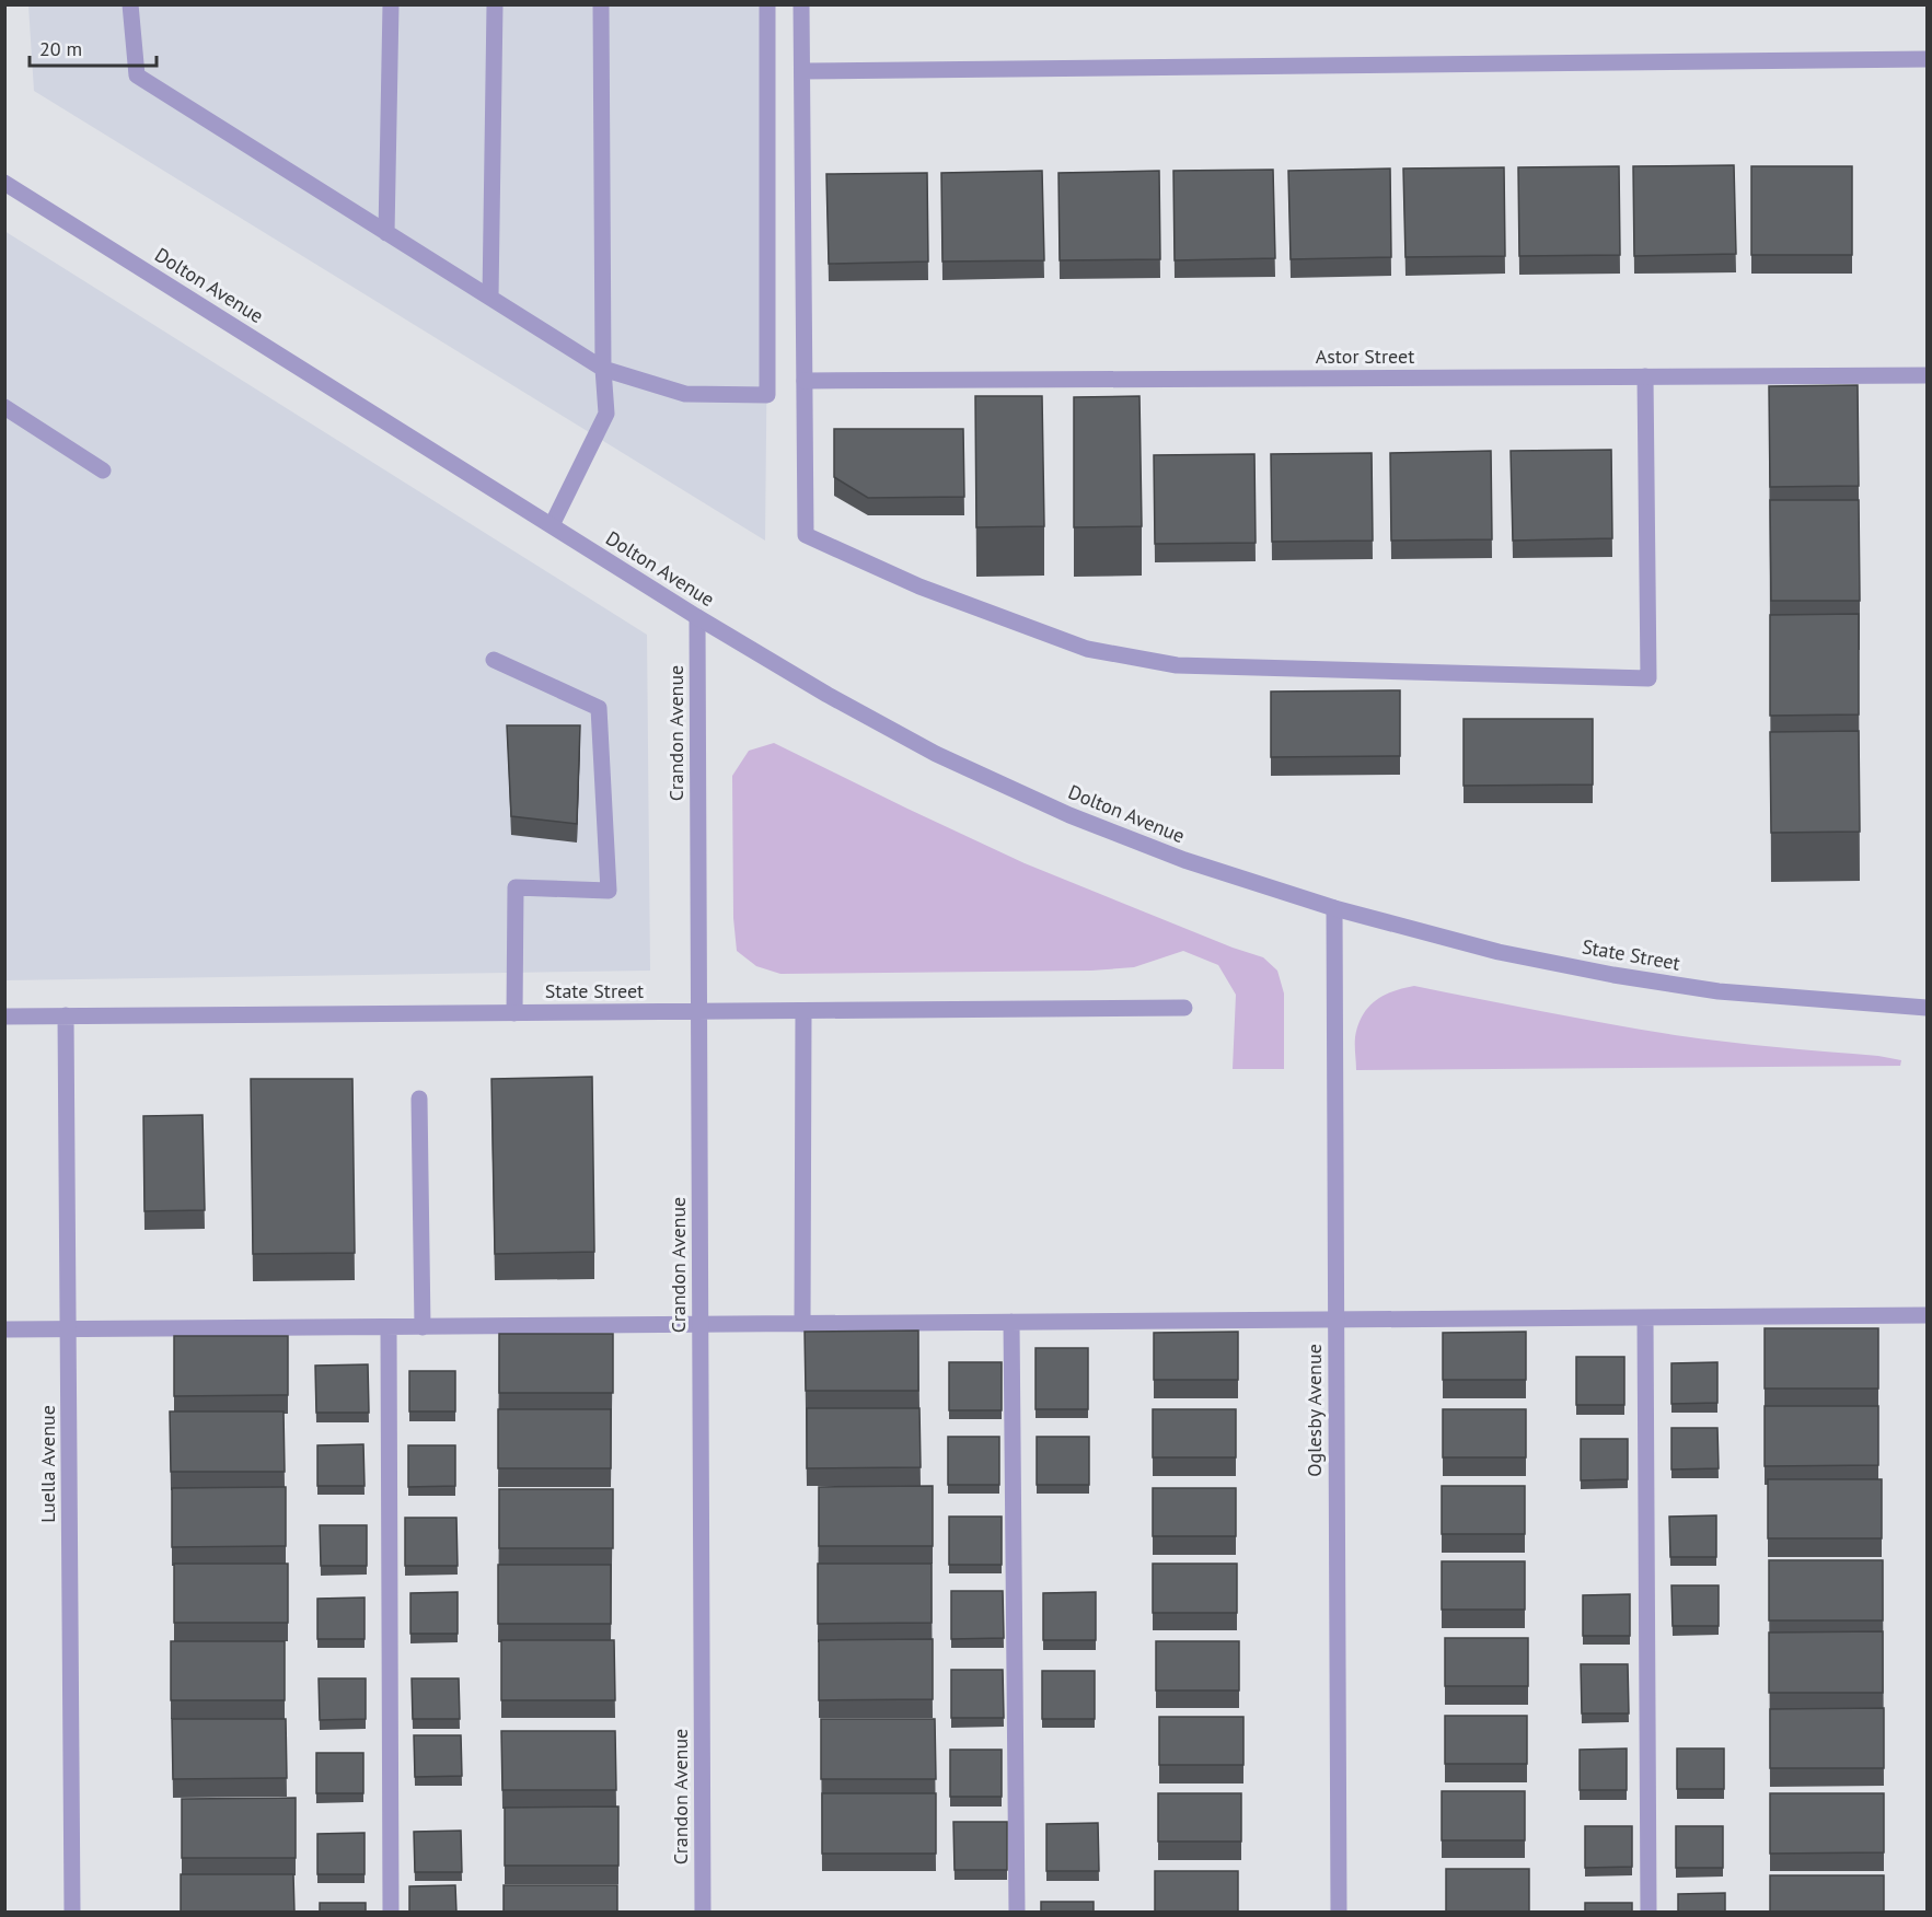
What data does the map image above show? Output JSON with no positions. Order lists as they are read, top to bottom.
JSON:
{
  "streets": {
    "street": [
      "Dolton Avenue",
      "Astor Street",
      "Crandon Avenue",
      "State Street",
      "Oglesby Avenue",
      "Luella Avenue"
    ]
  },
  "crossings": [
    ["Dolton Avenue", "Crandon Avenue"],
    ["Dolton Avenue", "State Street"],
    ["Dolton Avenue", "Oglesby Avenue"],
    ["Crandon Avenue", "State Street"],
    ["State Street", "Oglesby Avenue"],
    ["State Street", "Luella Avenue"]
  ],
  "scale_bar": "20 m"
}
